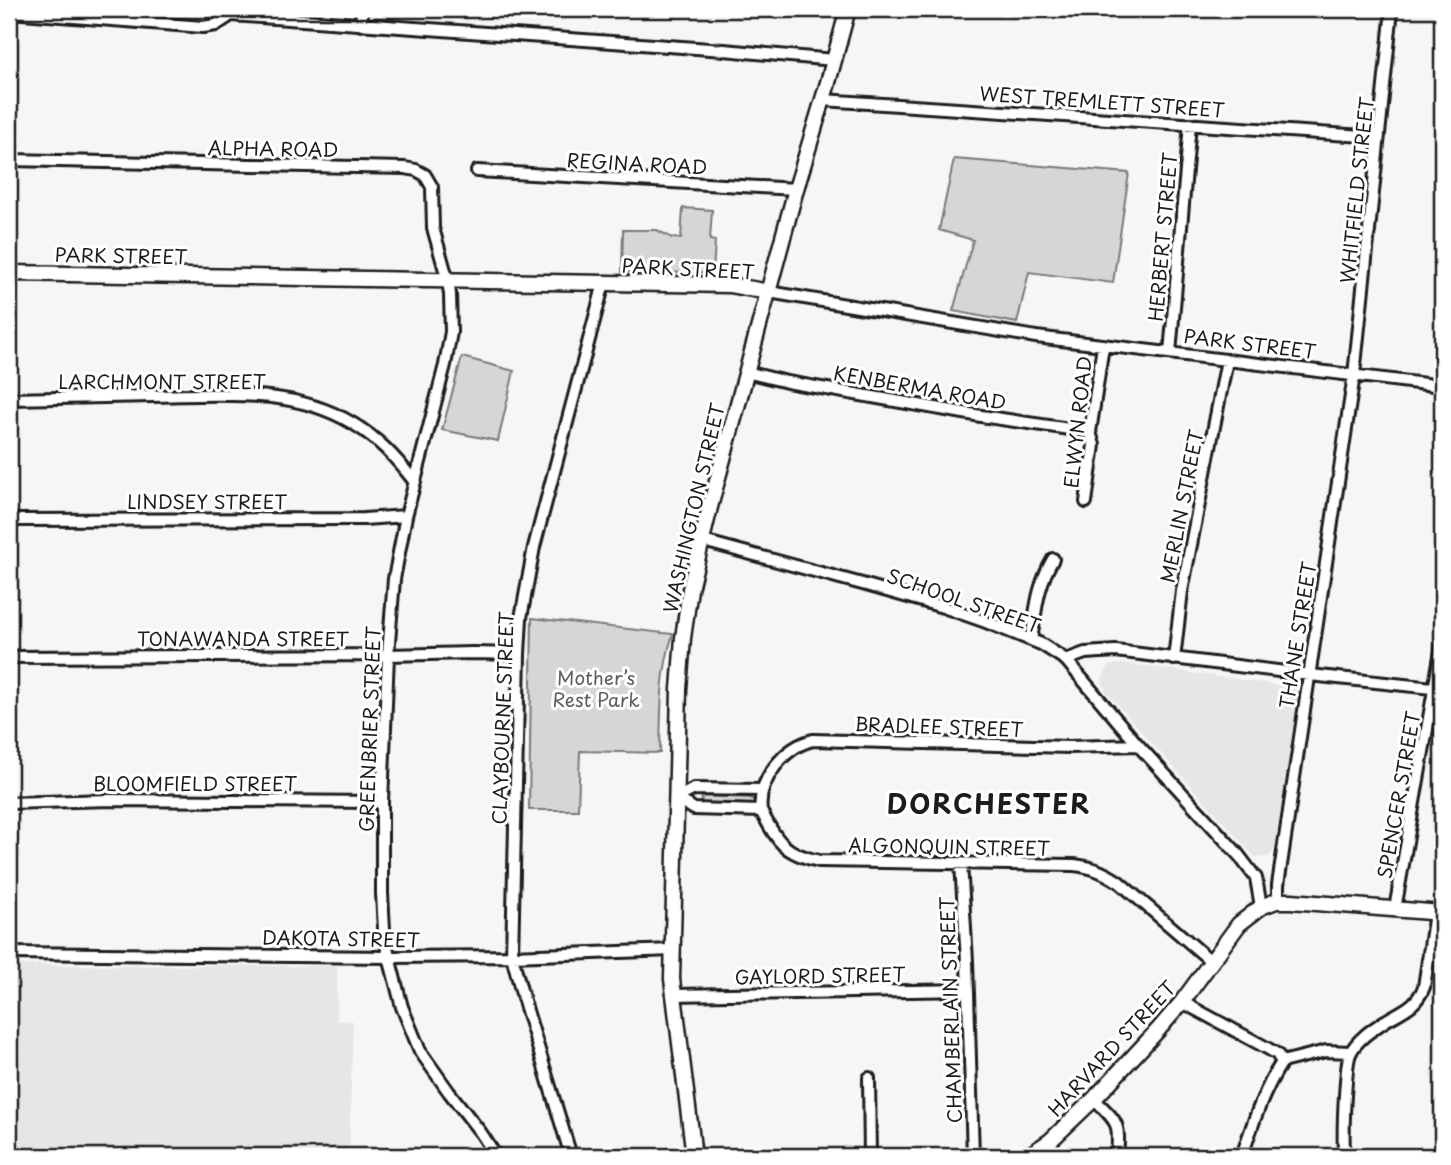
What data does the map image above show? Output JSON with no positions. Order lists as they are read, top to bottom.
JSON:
{
  "streets": {
    "main road": ["PARK STREET", "WASHINGTON STREET", "HARVARD STREET"],
    "street": [
      "WEST TREMLETT STREET",
      "ALPHA ROAD",
      "REGINA ROAD",
      "WHITFIELD STREET",
      "HERBERT STREET",
      "LARCHMONT STREET",
      "KENBERMA ROAD",
      "ELWYN ROAD",
      "LINDSEY STREET",
      "MERLIN STREET",
      "SCHOOL STREET",
      "THANE STREET",
      "TONAWANDA STREET",
      "CLAYBOURNE STREET",
      "BRADLEE STREET",
      "GREENBRIER STREET",
      "BLOOMFIELD STREET",
      "SPENCER STREET",
      "ALGONQUIN STREET",
      "DAKOTA STREET",
      "GAYLORD STREET",
      "CHAMBERLAIN STREET"
    ]
  },
  "crossings": [
    ["WEST TREMLETT STREET", "WHITFIELD STREET"],
    ["WEST TREMLETT STREET", "HERBERT STREET"],
    ["WEST TREMLETT STREET", "WASHINGTON STREET"],
    ["ALPHA ROAD", "PARK STREET"],
    ["ALPHA ROAD", "GREENBRIER STREET"],
    ["REGINA ROAD", "WASHINGTON STREET"],
    ["WHITFIELD STREET", "PARK STREET"],
    ["WHITFIELD STREET", "THANE STREET"],
    ["HERBERT STREET", "PARK STREET"],
    ["PARK STREET", "ELWYN ROAD"],
    ["PARK STREET", "MERLIN STREET"],
    ["PARK STREET", "WASHINGTON STREET"],
    ["PARK STREET", "THANE STREET"],
    ["PARK STREET", "CLAYBOURNE STREET"],
    ["PARK STREET", "GREENBRIER STREET"],
    ["LARCHMONT STREET", "GREENBRIER STREET"],
    ["KENBERMA ROAD", "ELWYN ROAD"],
    ["KENBERMA ROAD", "WASHINGTON STREET"],
    ["LINDSEY STREET", "GREENBRIER STREET"],
    ["WASHINGTON STREET", "SCHOOL STREET"],
    ["WASHINGTON STREET", "DAKOTA STREET"],
    ["WASHINGTON STREET", "GAYLORD STREET"],
    ["SCHOOL STREET", "BRADLEE STREET"],
    ["SCHOOL STREET", "HARVARD STREET"],
    ["THANE STREET", "HARVARD STREET"],
    ["TONAWANDA STREET", "CLAYBOURNE STREET"],
    ["TONAWANDA STREET", "GREENBRIER STREET"],
    ["CLAYBOURNE STREET", "DAKOTA STREET"],
    ["BRADLEE STREET", "ALGONQUIN STREET"],
    ["GREENBRIER STREET", "BLOOMFIELD STREET"],
    ["GREENBRIER STREET", "DAKOTA STREET"],
    ["SPENCER STREET", "HARVARD STREET"],
    ["ALGONQUIN STREET", "CHAMBERLAIN STREET"],
    ["ALGONQUIN STREET", "HARVARD STREET"],
    ["GAYLORD STREET", "CHAMBERLAIN STREET"]
  ],
  "districts": ["DORCHESTER"],
  "parks": ["Mother’s Rest Park"]
}
